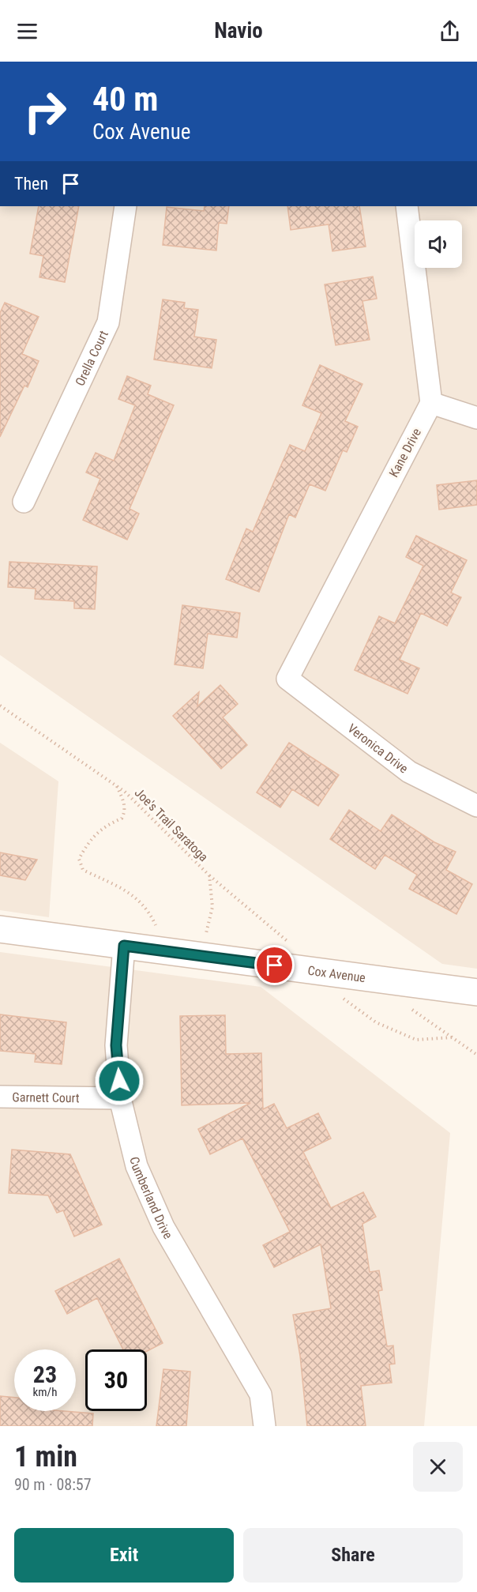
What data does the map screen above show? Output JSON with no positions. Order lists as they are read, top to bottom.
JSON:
{
  "streets": {
    "main road": ["Cox Avenue"],
    "street": [
      "Orella Court",
      "Kane Drive",
      "Veronica Drive",
      "Garnett Court",
      "Cumberland Drive"
    ],
    "path": ["Joe's Trail Saratoga"]
  },
  "crossings": [
    ["Kane Drive", "Veronica Drive"],
    ["Cox Avenue", "Cumberland Drive"],
    ["Garnett Court", "Cumberland Drive"]
  ],
  "page": {
    "header": "Navio",
    "turn": ["40 m", "Cox Avenue"],
    "then": "Then",
    "speed": "23 km/h",
    "limit": "30",
    "heading": ["1 min", "90 m · 08:57"],
    "buttons": ["Exit", "Share"]
  }
}
